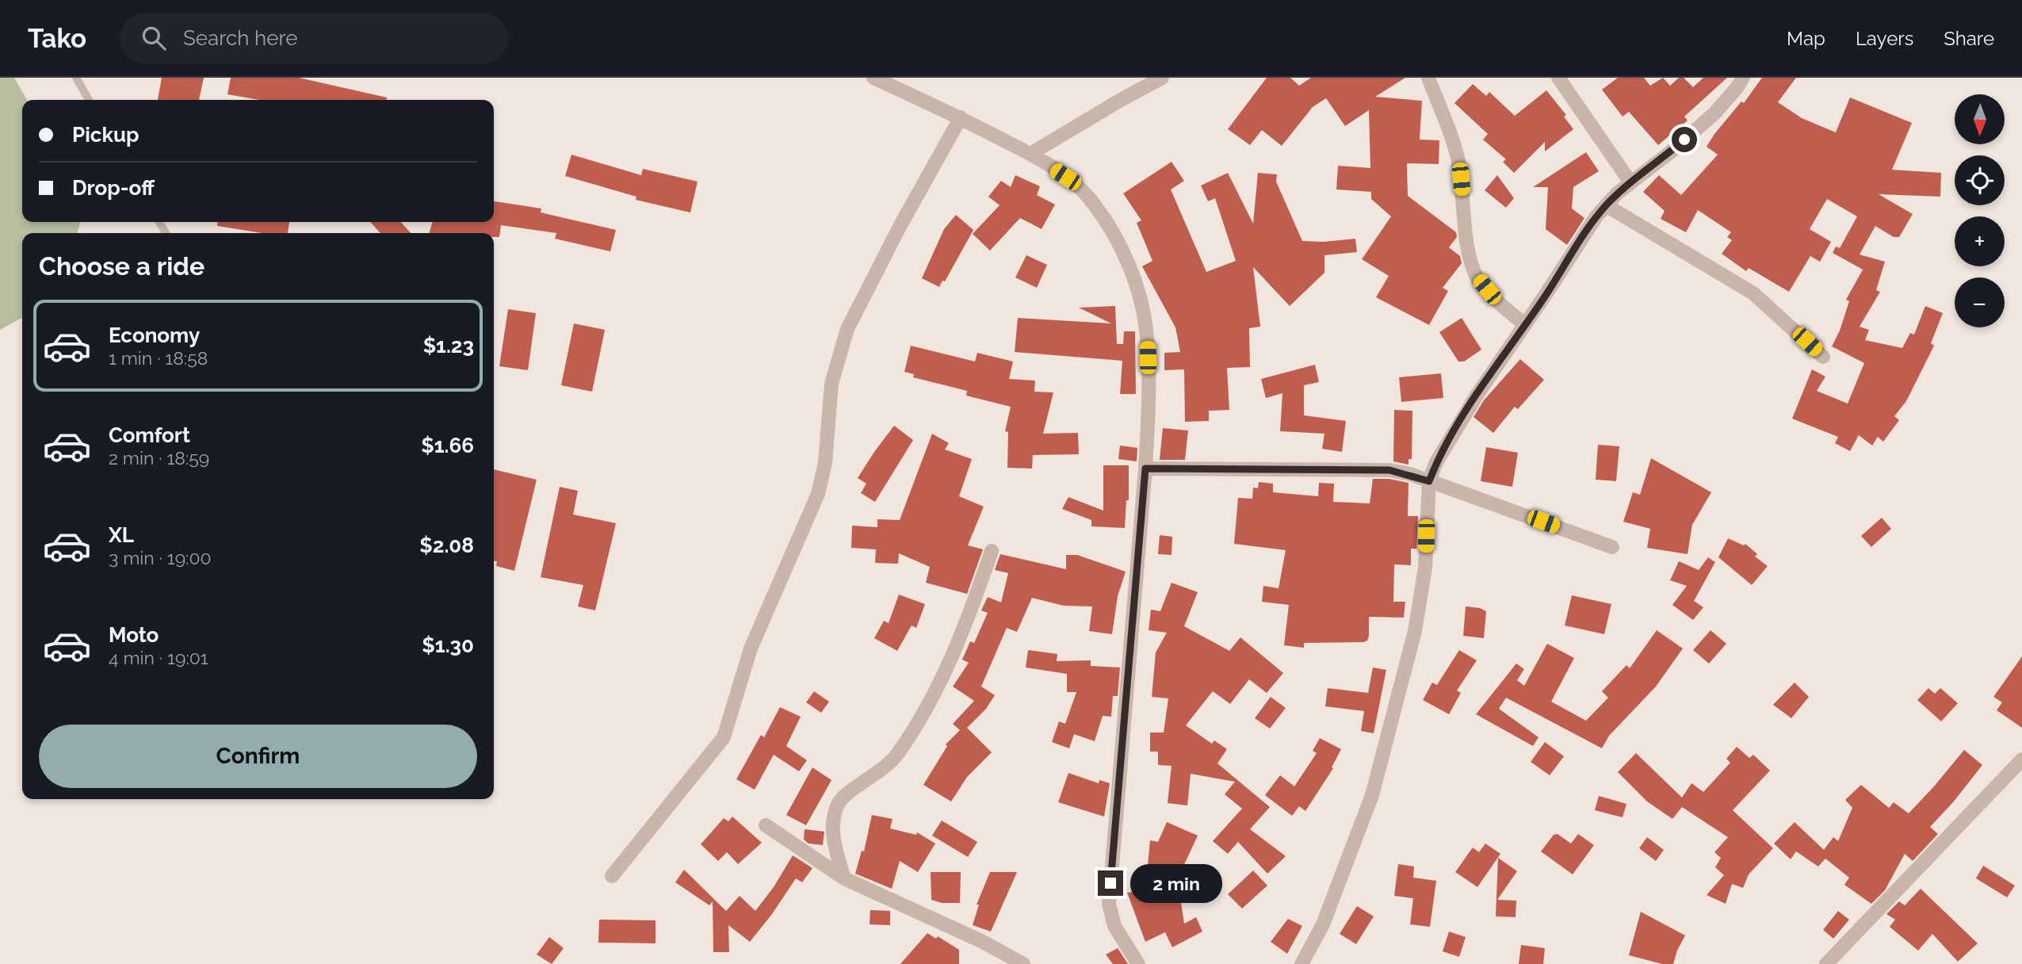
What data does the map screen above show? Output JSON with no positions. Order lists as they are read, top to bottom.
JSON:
{
  "north": "bottom",
  "page": {
    "header": "Tako",
    "search": "Search here",
    "nav": ["Map", "Layers", "Share"],
    "map_buttons": ["+", "−"],
    "banner": ["Pickup", "Drop-off"],
    "heading": "Choose a ride",
    "list": [
      {
        "name": "Economy",
        "note": "1 min · 18:58",
        "value": "$1.23"
      },
      {
        "name": "Comfort",
        "note": "2 min · 18:59",
        "value": "$1.66"
      },
      {
        "name": "XL",
        "note": "3 min · 19:00",
        "value": "$2.08"
      },
      {
        "name": "Moto",
        "note": "4 min · 19:01",
        "value": "$1.30"
      }
    ],
    "buttons": "Confirm",
    "bubble": "2 min"
  }
}
